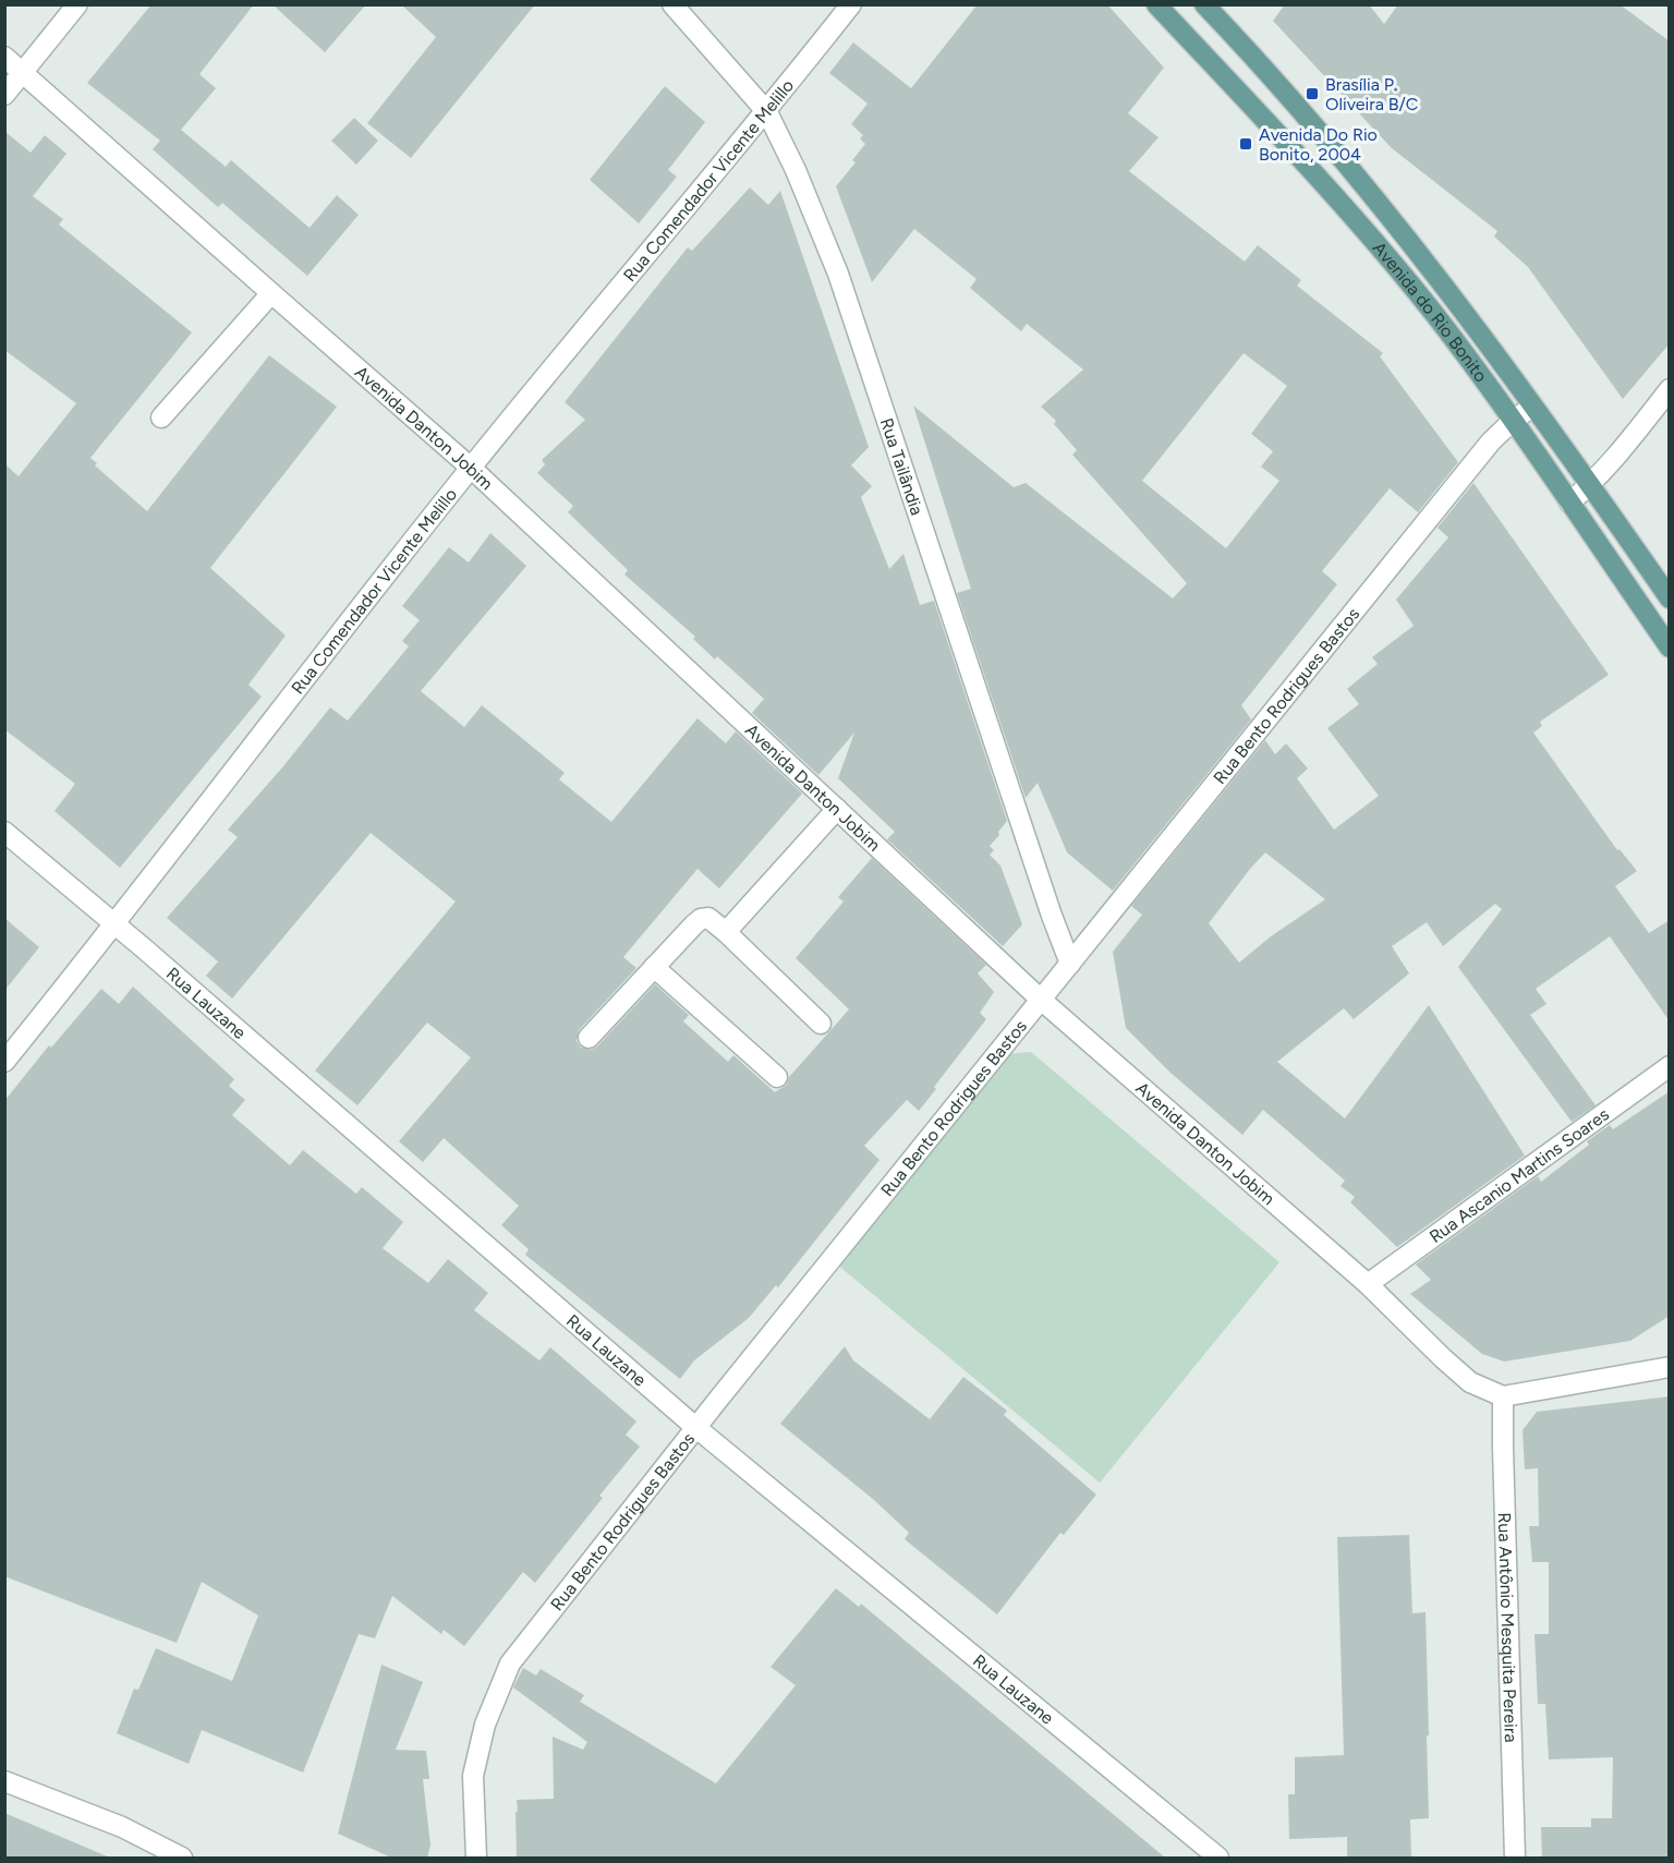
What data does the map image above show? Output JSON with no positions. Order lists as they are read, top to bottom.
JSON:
{
  "streets": {
    "main road": ["Avenida do Rio Bonito"],
    "street": [
      "Rua Comendador Vicente Melillo",
      "Avenida Danton Jobim",
      "Rua Tailândia",
      "Rua Bento Rodrigues Bastos",
      "Rua Lauzane",
      "Rua Ascanio Martins Soares",
      "Rua Antônio Mesquita Pereira"
    ]
  },
  "crossings": [
    ["Rua Comendador Vicente Melillo", "Avenida Danton Jobim"],
    ["Rua Comendador Vicente Melillo", "Rua Tailândia"],
    ["Rua Comendador Vicente Melillo", "Rua Lauzane"],
    ["Avenida do Rio Bonito", "Rua Bento Rodrigues Bastos"],
    ["Avenida Danton Jobim", "Rua Bento Rodrigues Bastos"],
    ["Avenida Danton Jobim", "Rua Ascanio Martins Soares"],
    ["Avenida Danton Jobim", "Rua Antônio Mesquita Pereira"],
    ["Rua Tailândia", "Rua Bento Rodrigues Bastos"],
    ["Rua Bento Rodrigues Bastos", "Rua Lauzane"]
  ],
  "places": {
    "transit": ["Brasília P. Oliveira B/C", "Avenida Do Rio Bonito, 2004"]
  }
}
